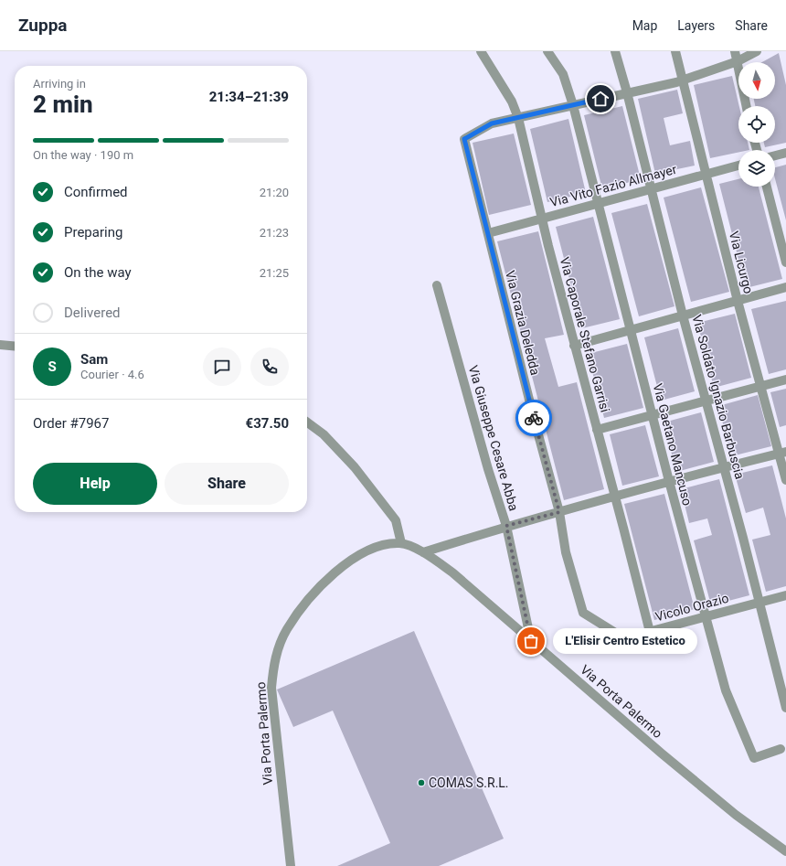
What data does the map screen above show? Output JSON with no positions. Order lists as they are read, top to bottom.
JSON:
{
  "streets": {
    "street": [
      "Via Vito Fazio Allmayer",
      "Via Licurgo",
      "Via Grazia Deledda",
      "Via Caporale Stefano Garrisi",
      "Via Soldato Ignazio Barbuscia",
      "Via Giuseppe Cesare Abba",
      "Via Gaetano Mancuso",
      "Vicolo Orazio",
      "Via Porta Palermo"
    ]
  },
  "crossings": [
    ["Via Vito Fazio Allmayer", "Via Licurgo"],
    ["Via Vito Fazio Allmayer", "Via Grazia Deledda"],
    ["Via Vito Fazio Allmayer", "Via Caporale Stefano Garrisi"],
    ["Via Vito Fazio Allmayer", "Via Soldato Ignazio Barbuscia"],
    ["Via Vito Fazio Allmayer", "Via Gaetano Mancuso"],
    ["Via Grazia Deledda", "Via Caporale Stefano Garrisi"],
    ["Via Grazia Deledda", "Vicolo Orazio"],
    ["Via Caporale Stefano Garrisi", "Vicolo Orazio"],
    ["Via Soldato Ignazio Barbuscia", "Vicolo Orazio"],
    ["Via Giuseppe Cesare Abba", "Via Porta Palermo"],
    ["Via Gaetano Mancuso", "Vicolo Orazio"]
  ],
  "places": ["L'Elisir Centro Estetico", "COMAS S.R.L."],
  "north": "bottom",
  "page": {
    "header": "Zuppa",
    "nav": ["Map", "Layers", "Share"],
    "heading": ["2 min", "Arriving in", "21:34–21:39"],
    "panel": [
      "Sam",
      "Courier · 4.6",
      "Order #7967",
      "€37.50"
    ],
    "bar": "On the way · 190 m",
    "list": [
      ["Confirmed", "21:20"],
      ["Preparing", "21:23"],
      ["On the way", "21:25"],
      "Delivered"
    ],
    "round": "S",
    "buttons": ["Help", "Share"],
    "bubble": "L'Elisir Centro Estetico"
  }
}
